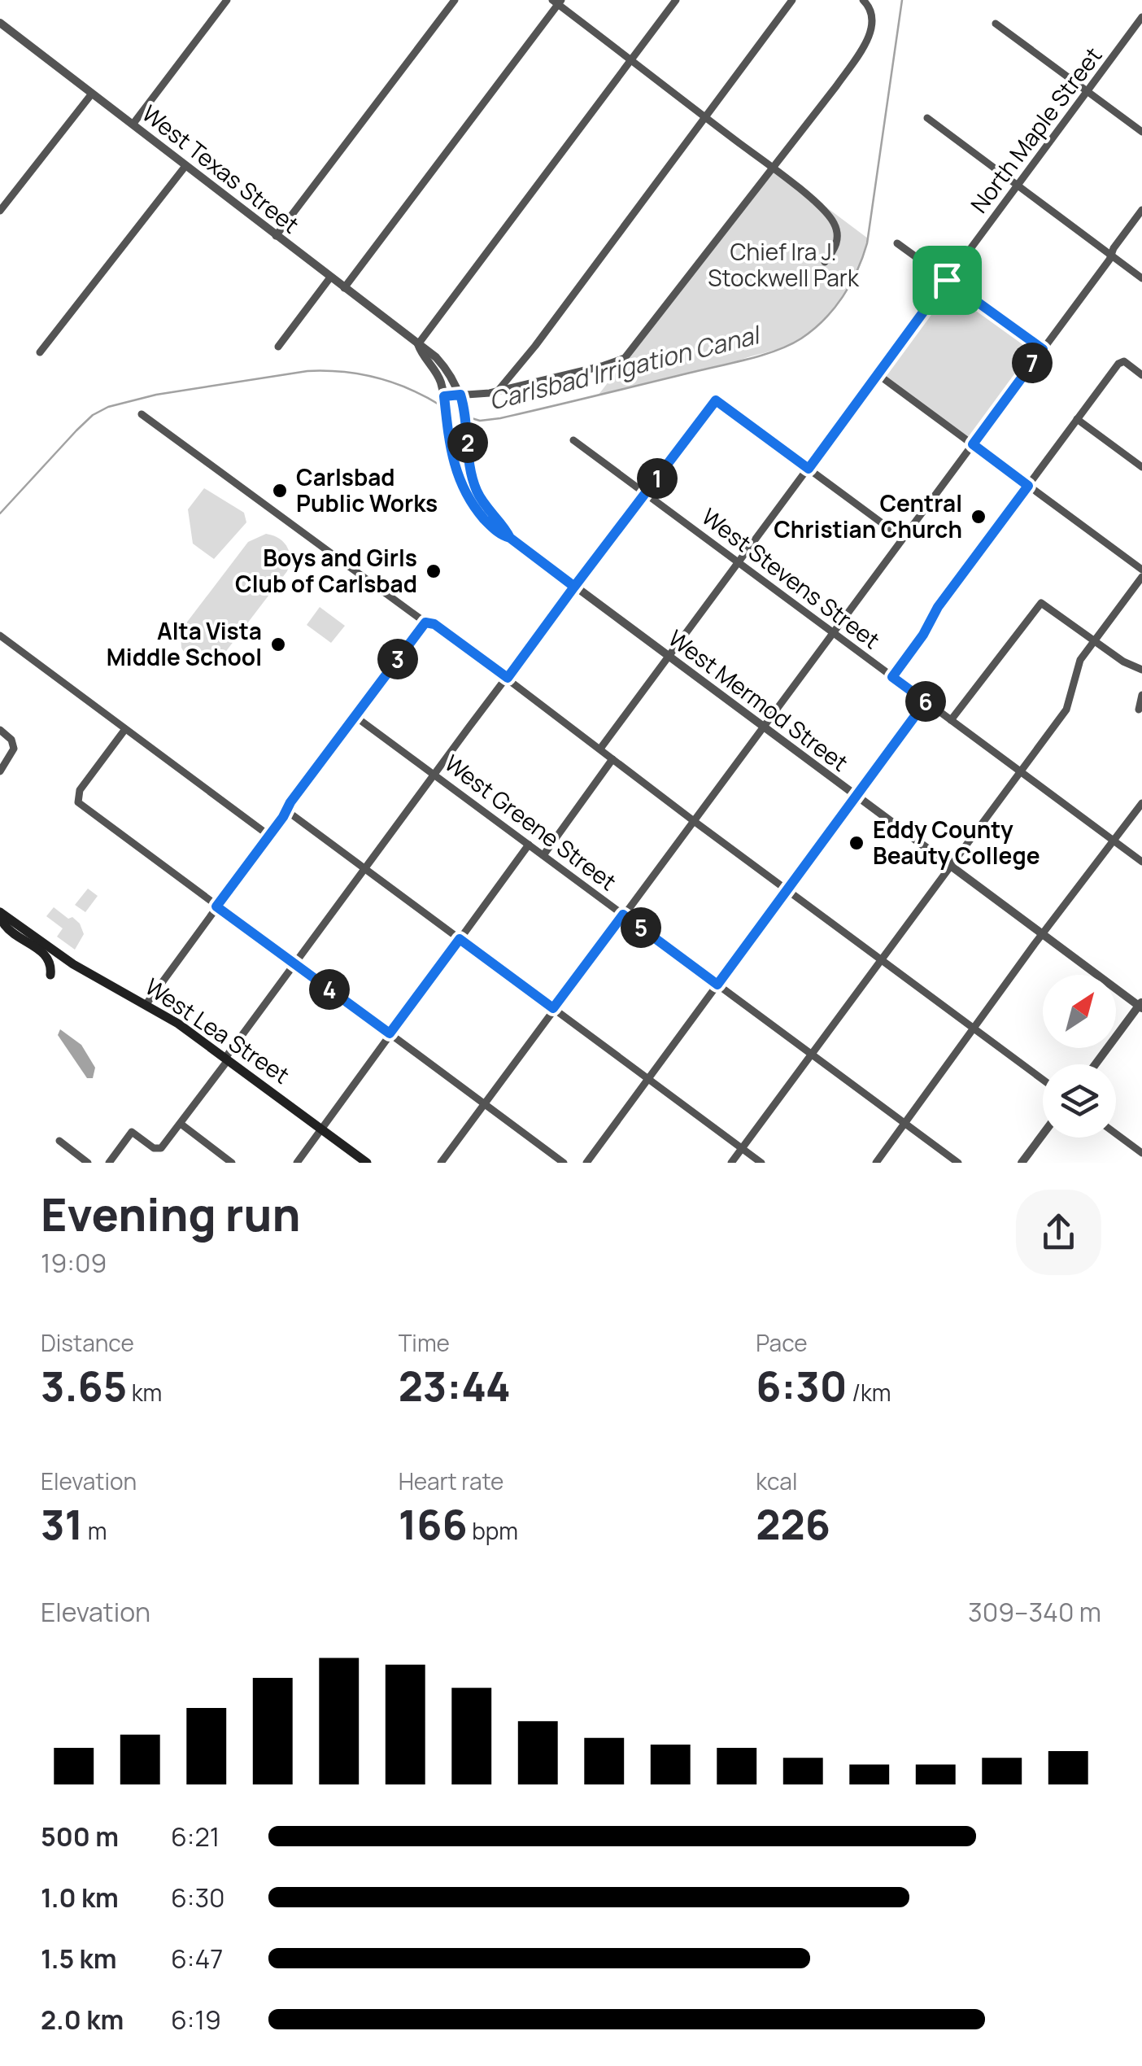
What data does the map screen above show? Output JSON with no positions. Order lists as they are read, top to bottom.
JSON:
{
  "streets": {
    "main road": ["West Lea Street"],
    "street": [
      "North Maple Street",
      "West Texas Street",
      "West Stevens Street",
      "West Mermod Street",
      "West Greene Street"
    ]
  },
  "crossings": [
    ["North Maple Street", "West Stevens Street"],
    ["North Maple Street", "West Mermod Street"],
    ["West Texas Street", "West Mermod Street"]
  ],
  "water": ["Carlsbad Irrigation Canal"],
  "parks": ["Chief Ira J. Stockwell Park"],
  "places": [
    "Carlsbad Public Works",
    "Central Christian Church",
    "Boys and Girls Club of Carlsbad",
    "Alta Vista Middle School",
    "Eddy County Beauty College"
  ],
  "north": "top right",
  "page": {
    "pins": [
      "7",
      "2",
      "1",
      "3",
      "6",
      "5",
      "4"
    ],
    "heading": ["Evening run", "19:09"],
    "stats": [
      ["Distance", "3.65 km"],
      ["Time", "23:44"],
      ["Pace", "6:30 /km"],
      ["Elevation", "31 m"],
      ["Heart rate", "166 bpm"],
      ["kcal", "226"]
    ],
    "chart": ["Elevation", "309–340 m"],
    "list": [
      {
        "name": "500 m",
        "note": "6:21"
      },
      {
        "name": "1.0 km",
        "note": "6:30"
      },
      {
        "name": "1.5 km",
        "note": "6:47"
      },
      {
        "name": "2.0 km",
        "note": "6:19"
      }
    ]
  }
}
